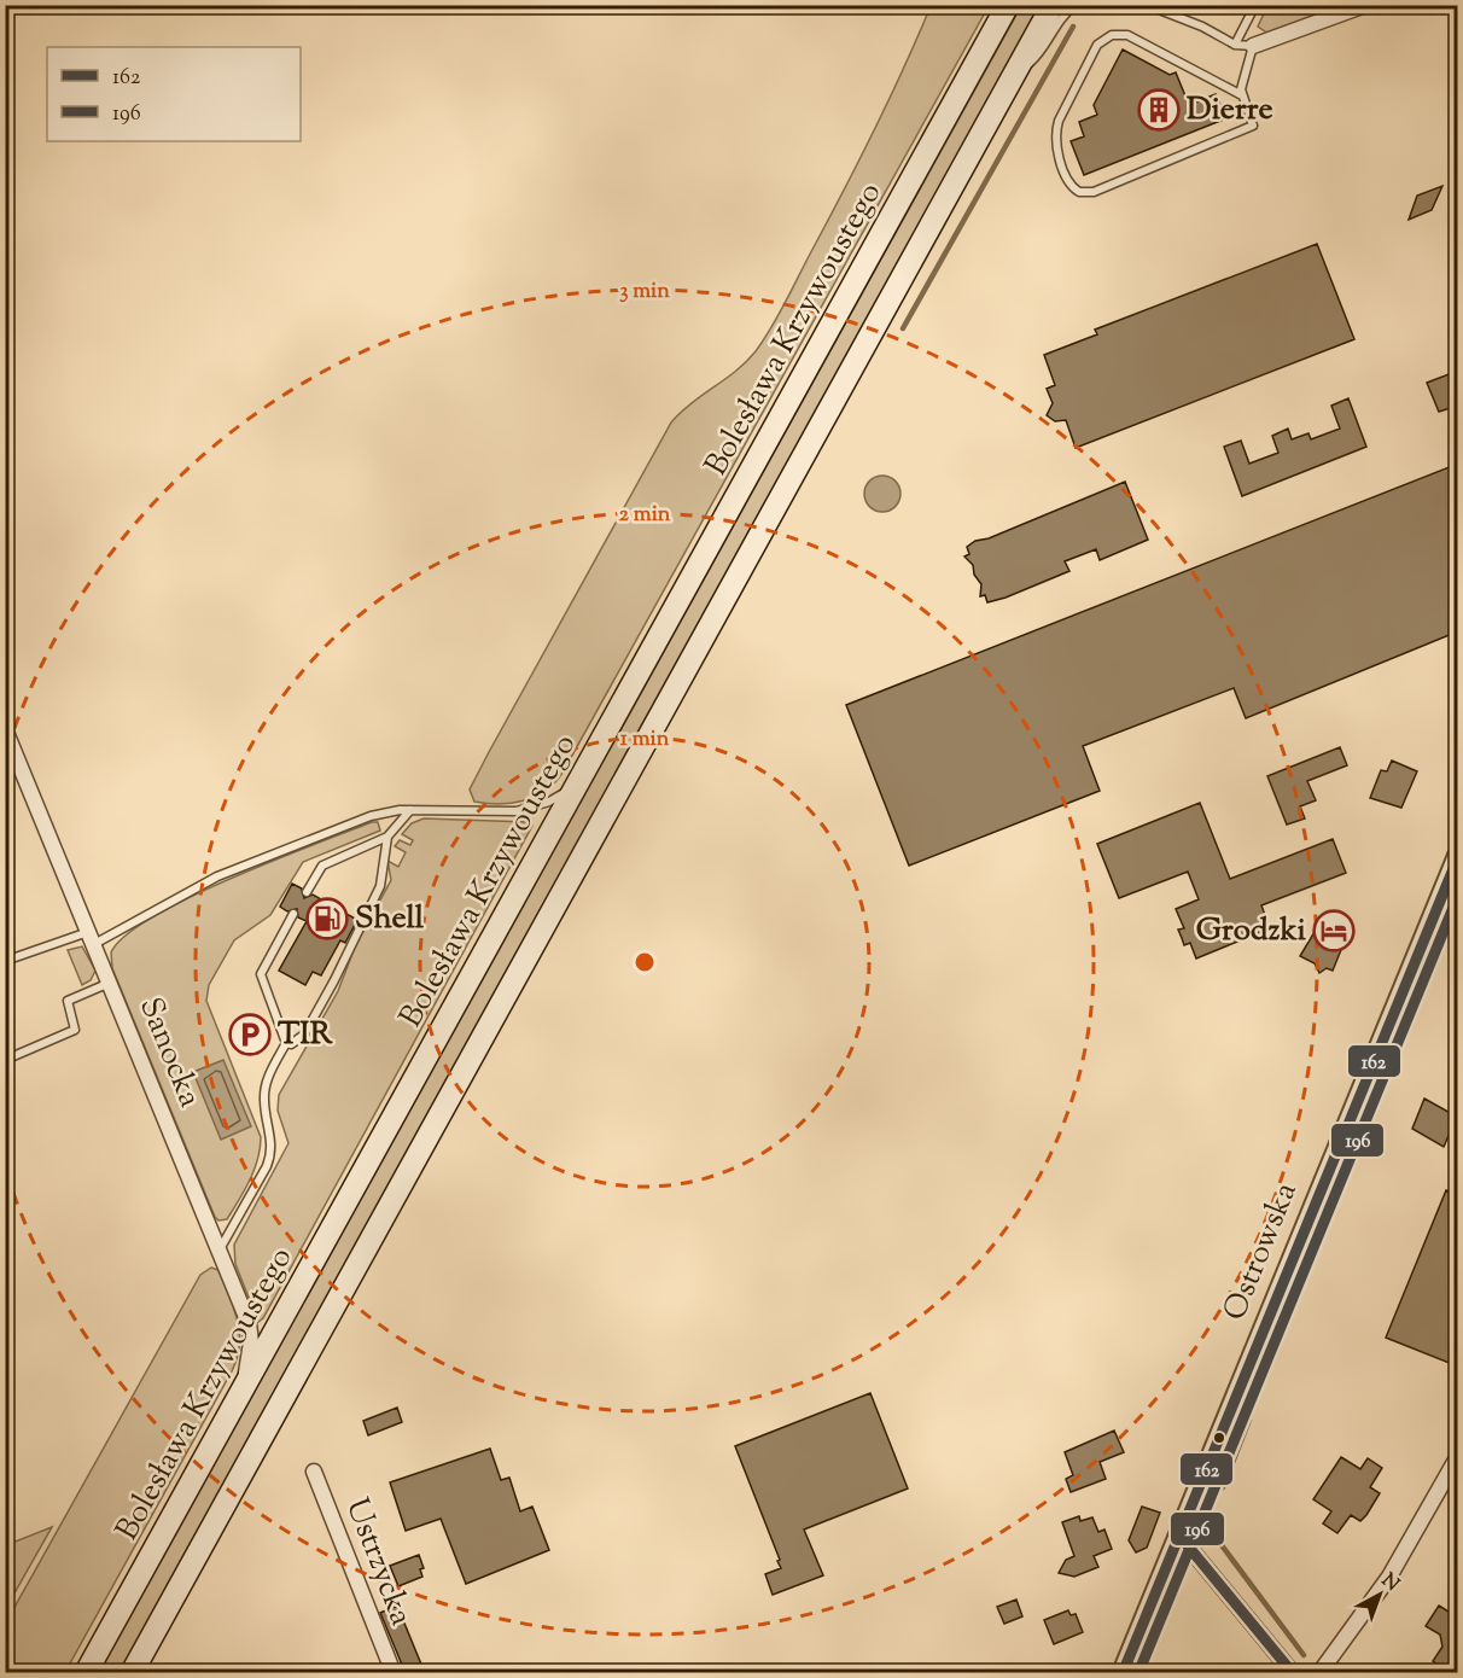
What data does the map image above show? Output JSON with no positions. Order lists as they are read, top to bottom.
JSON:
{
  "streets": {
    "main road": ["Bolesława Krzywoustego"],
    "street": ["Sanocka", "Ostrowska", "Ustrzycka"]
  },
  "crossings": [
    ["Bolesława Krzywoustego", "Sanocka"]
  ],
  "places": {
    "building": ["Dierre"],
    "fuel station": ["Shell"],
    "hotel": ["Grodzki"],
    "parking": ["TIR"]
  },
  "lines": ["transit line 162", "transit line 196"],
  "legend": ["162", "196"],
  "north": "top right",
  "rings": ["3 min", "2 min", "1 min"]
}
